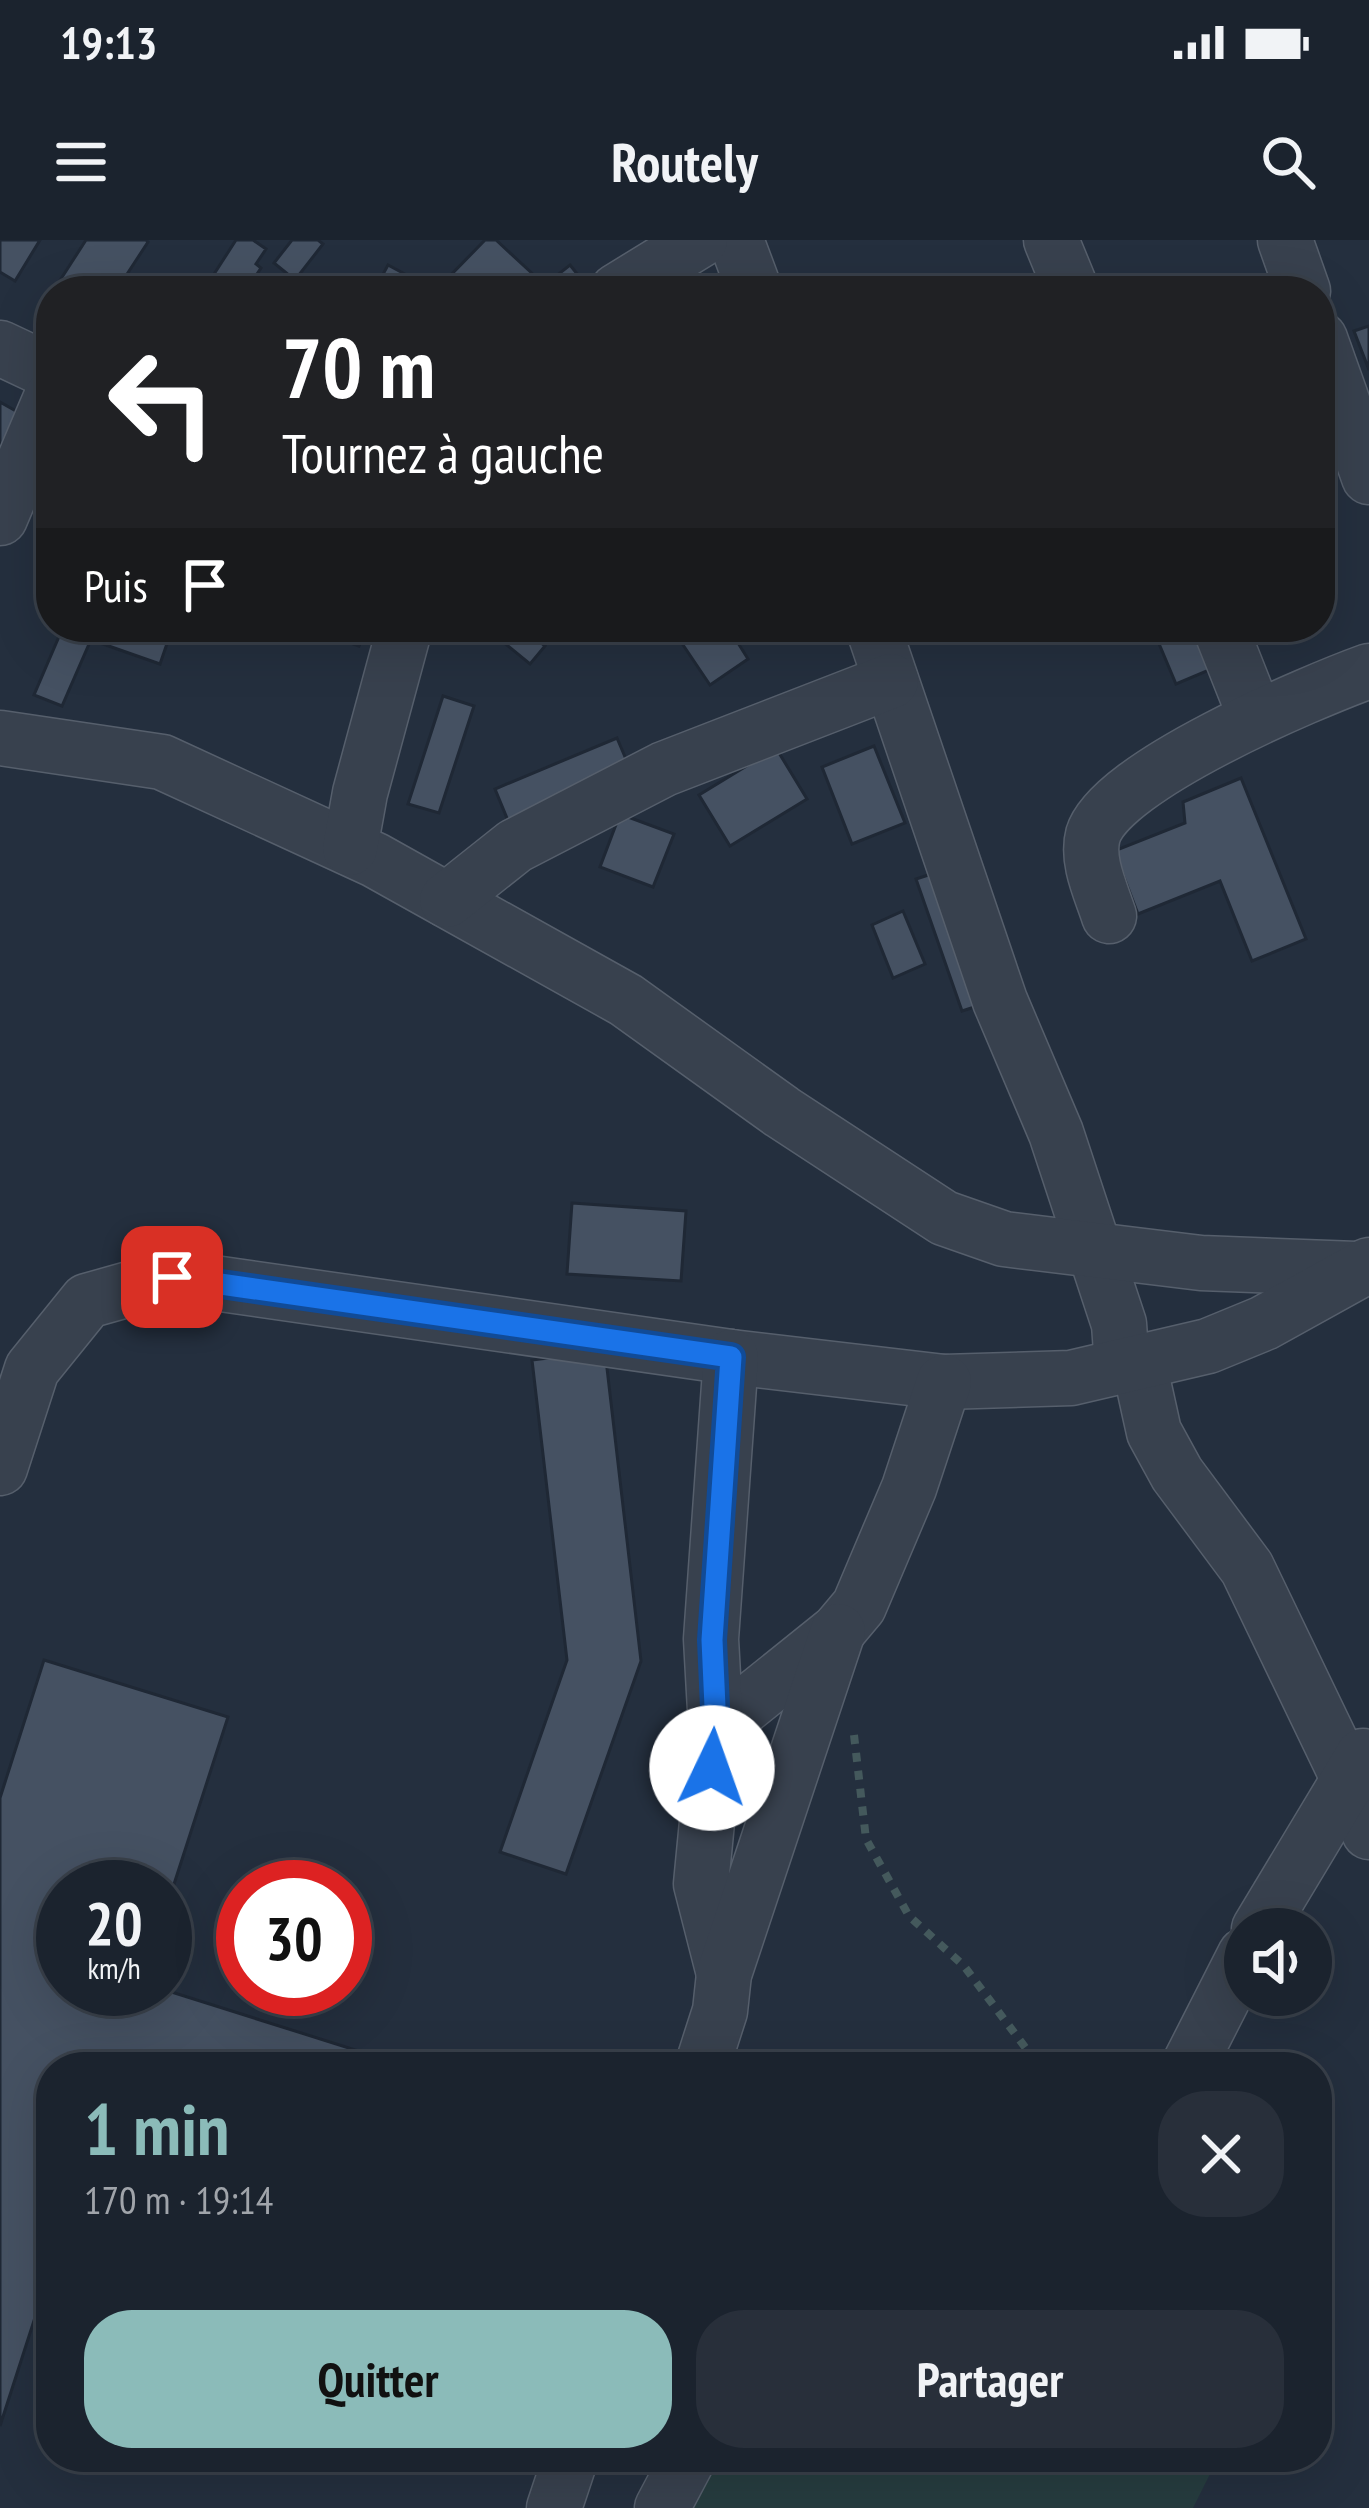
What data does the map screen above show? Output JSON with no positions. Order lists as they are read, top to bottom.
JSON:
{
  "page": {
    "status": "19:13",
    "header": "Routely",
    "turn": ["70 m", "Tournez à gauche"],
    "then": "Puis",
    "speed": "20 km/h",
    "limit": "30",
    "heading": ["1 min", "170 m · 19:14"],
    "buttons": ["Quitter", "Partager"]
  }
}
